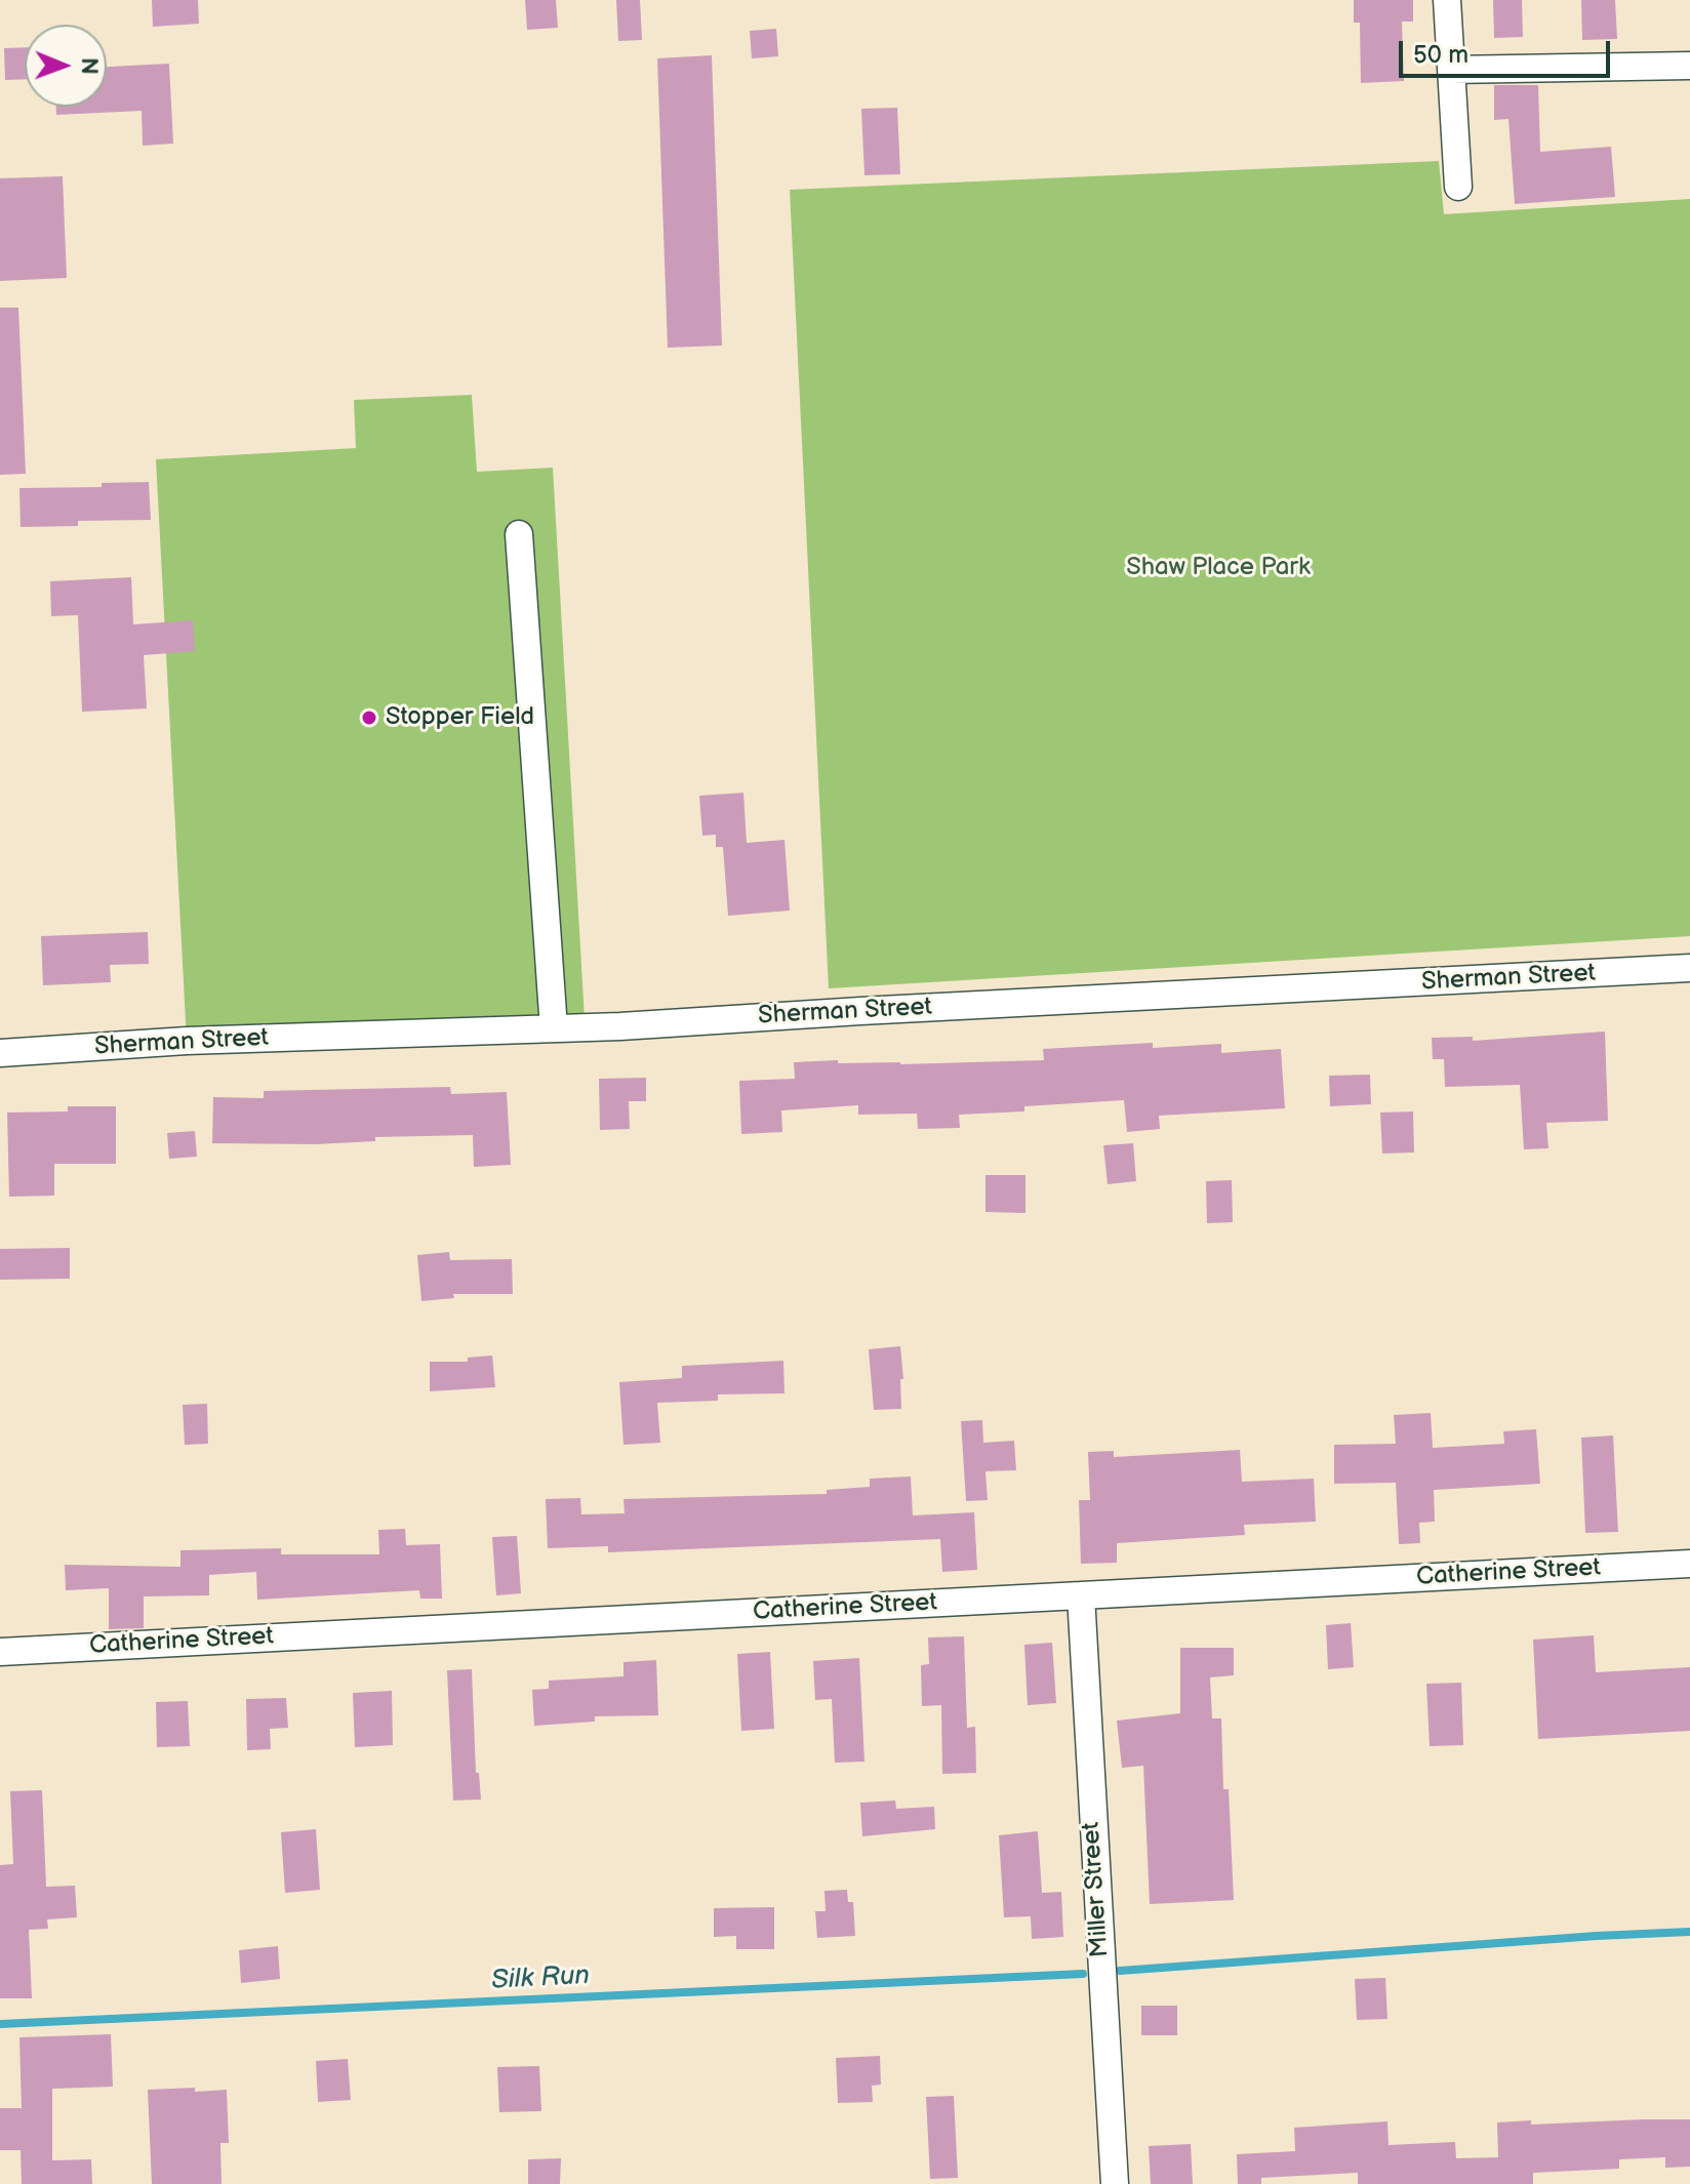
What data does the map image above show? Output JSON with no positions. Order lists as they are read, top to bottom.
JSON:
{
  "streets": {
    "street": ["Sherman Street", "Catherine Street", "Miller Street"]
  },
  "crossings": [
    ["Catherine Street", "Miller Street"]
  ],
  "water": ["Silk Run"],
  "parks": ["Shaw Place Park"],
  "places": ["Stopper Field"],
  "scale_bar": "50 m",
  "north": "right"
}
